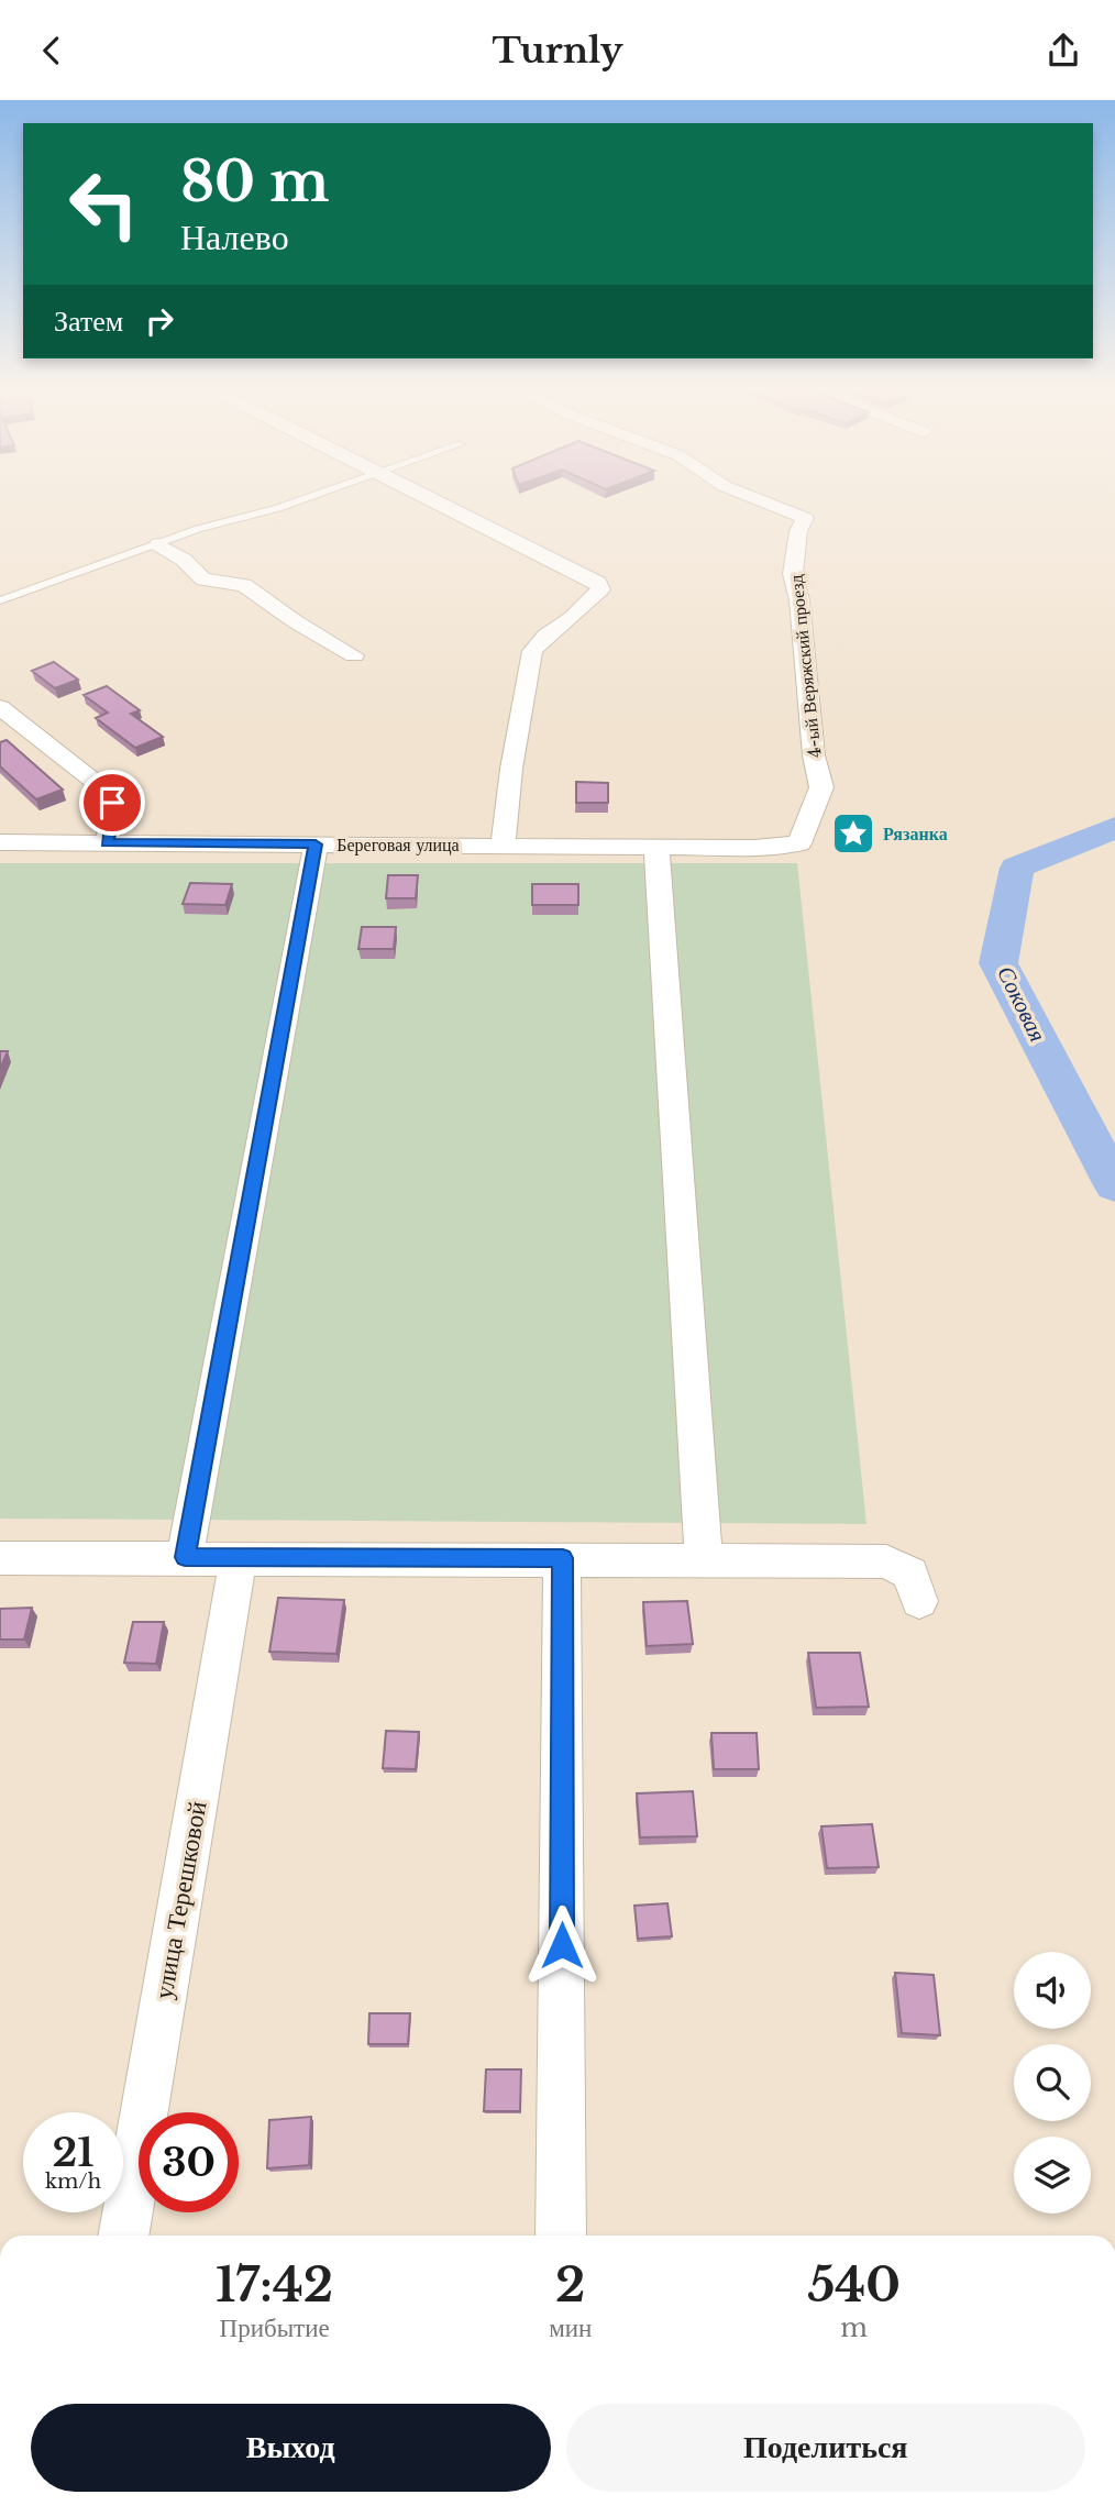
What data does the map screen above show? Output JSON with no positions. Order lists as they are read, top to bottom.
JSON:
{
  "streets": {
    "street": ["4-ый Веряжский проезд", "Береговая улица", "улица Терешковой"]
  },
  "crossings": [
    ["4-ый Веряжский проезд", "Береговая улица"]
  ],
  "water": ["Соковая"],
  "places": {
    "place": ["Рязанка"]
  },
  "page": {
    "header": "Turnly",
    "turn": ["80 m", "Налево"],
    "then": "Затем",
    "speed": "21 km/h",
    "limit": "30",
    "eta": [
      "17:42",
      "Прибытие",
      "2",
      "мин",
      "540",
      "m"
    ],
    "buttons": ["Выход", "Поделиться"]
  }
}
